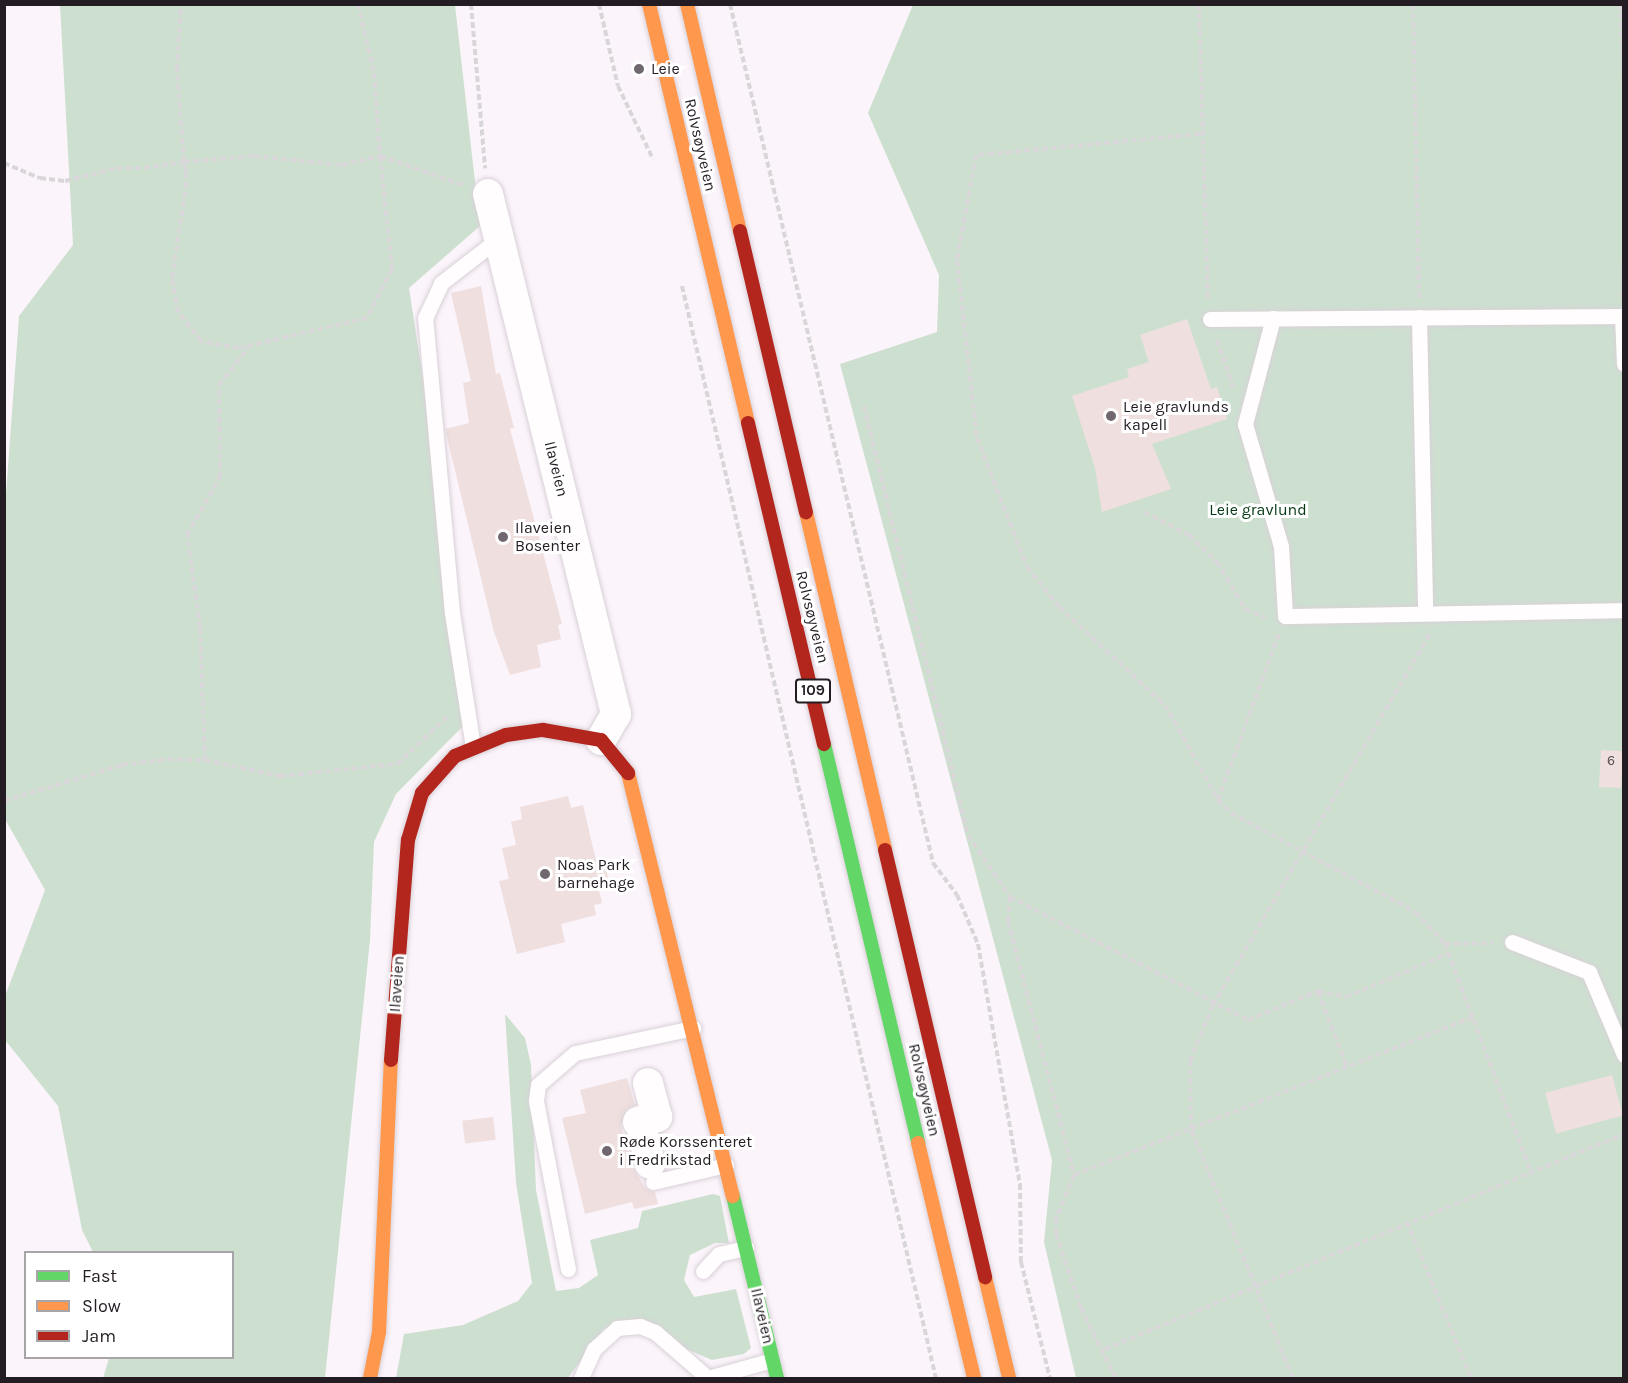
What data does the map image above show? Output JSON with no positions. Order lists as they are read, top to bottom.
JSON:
{
  "streets": {
    "main road": ["Rolvsøyveien", "Ilaveien", "109"]
  },
  "parks": ["Leie gravlund"],
  "places": [
    "Leie",
    "Leie gravlunds kapell",
    "Ilaveien Bosenter",
    "Noas Park barnehage",
    "Røde Korssenteret i Fredrikstad"
  ],
  "house_numbers": ["6"],
  "legend": ["Fast", "Slow", "Jam"]
}
